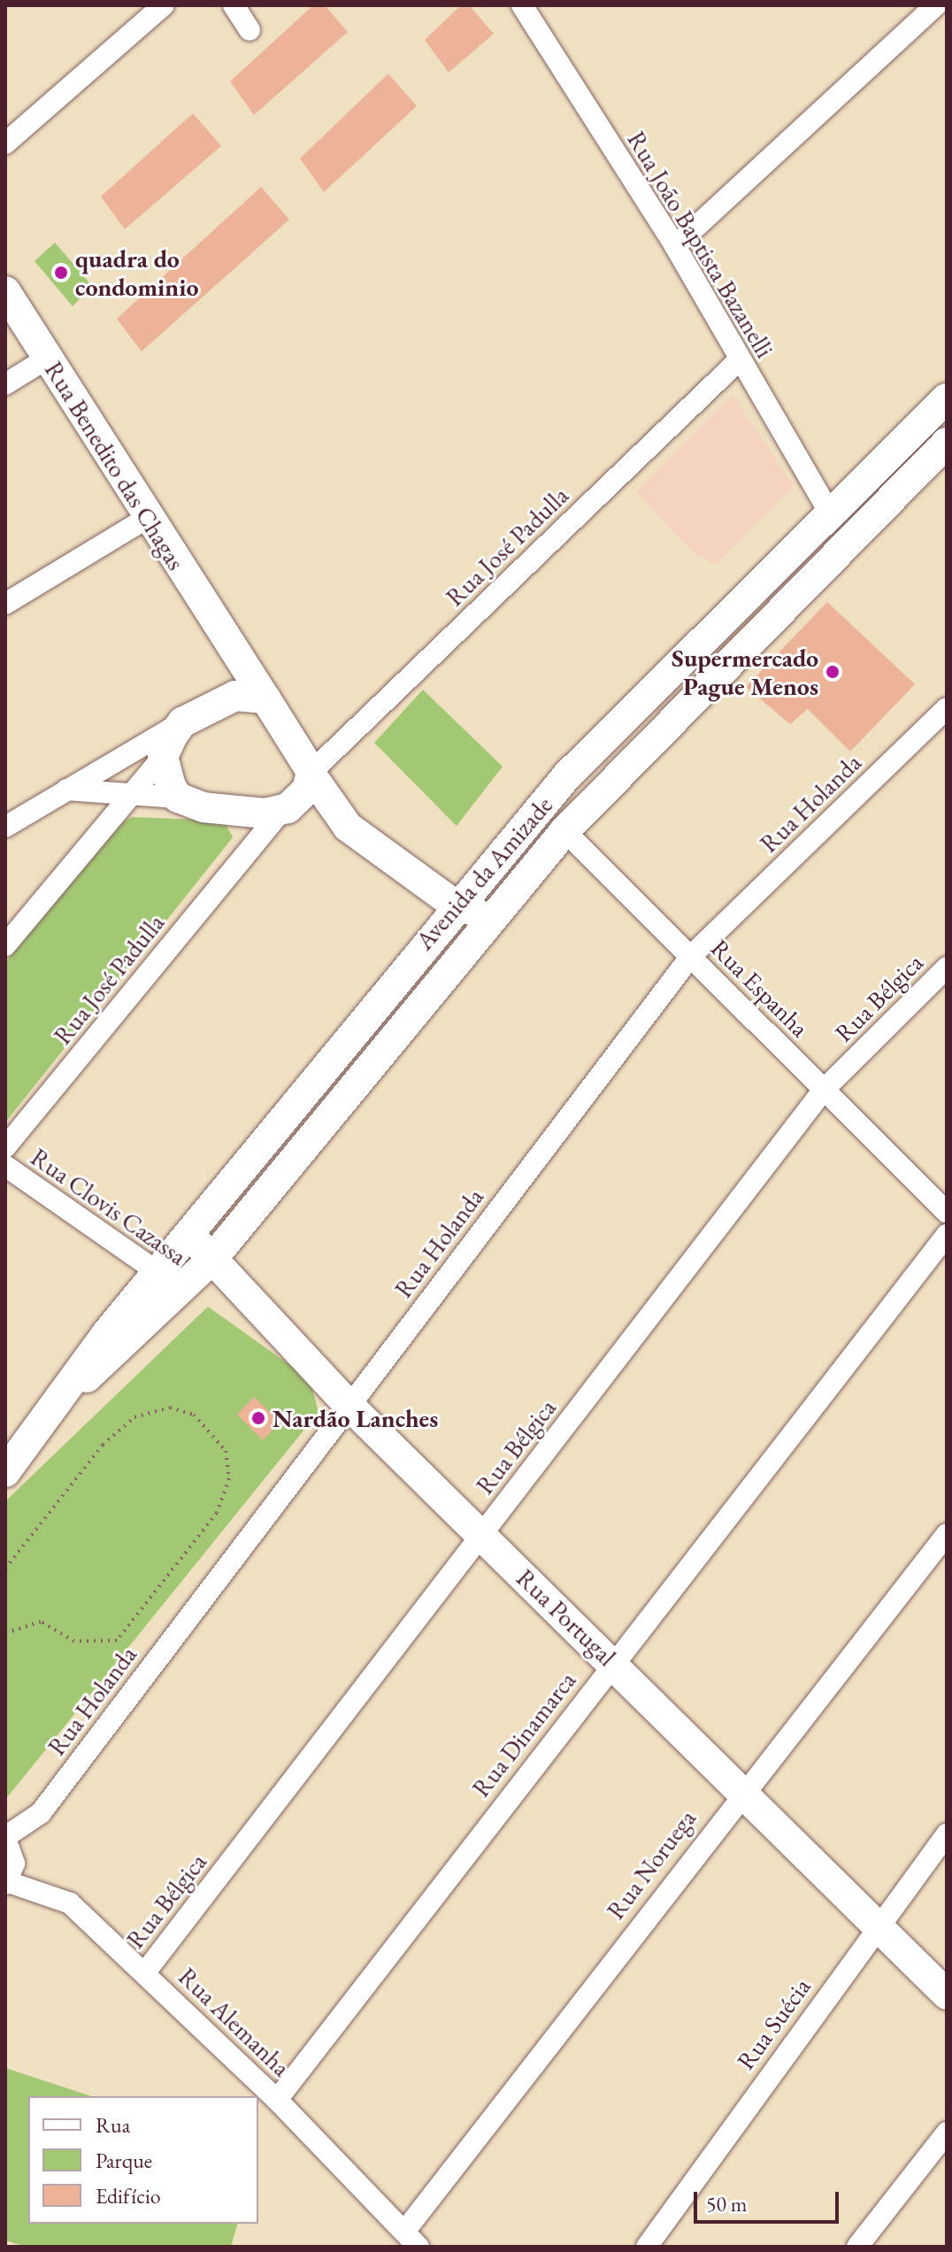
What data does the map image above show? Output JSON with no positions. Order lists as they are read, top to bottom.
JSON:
{
  "streets": {
    "main road": ["Rua Benedito das Chagas", "Avenida da Amizade", "Rua Portugal"],
    "street": [
      "Rua João Baptista Bazanelli",
      "Rua José Padulla",
      "Rua Holanda",
      "Rua Espanha",
      "Rua Bélgica",
      "Rua Clovis Cazassa",
      "Rua Dinamarca",
      "Rua Noruega",
      "Rua Alemanha",
      "Rua Suécia"
    ]
  },
  "crossings": [
    ["Rua João Baptista Bazanelli", "Rua José Padulla"],
    ["Rua João Baptista Bazanelli", "Avenida da Amizade"],
    ["Rua Benedito das Chagas", "Rua José Padulla"],
    ["Rua Holanda", "Rua Espanha"],
    ["Rua Holanda", "Rua Portugal"],
    ["Avenida da Amizade", "Rua Espanha"],
    ["Avenida da Amizade", "Rua Clovis Cazassa"],
    ["Avenida da Amizade", "Rua Portugal"],
    ["Rua Espanha", "Rua Bélgica"],
    ["Rua Bélgica", "Rua Portugal"],
    ["Rua Bélgica", "Rua Alemanha"],
    ["Rua Portugal", "Rua Dinamarca"],
    ["Rua Portugal", "Rua Noruega"],
    ["Rua Portugal", "Rua Suécia"],
    ["Rua Dinamarca", "Rua Alemanha"],
    ["Rua Noruega", "Rua Alemanha"]
  ],
  "places": ["quadra do condominio", "Supermercado Pague Menos", "Nardão Lanches"],
  "legend": ["Rua", "Parque", "Edifício"],
  "scale_bar": "50 m"
}
